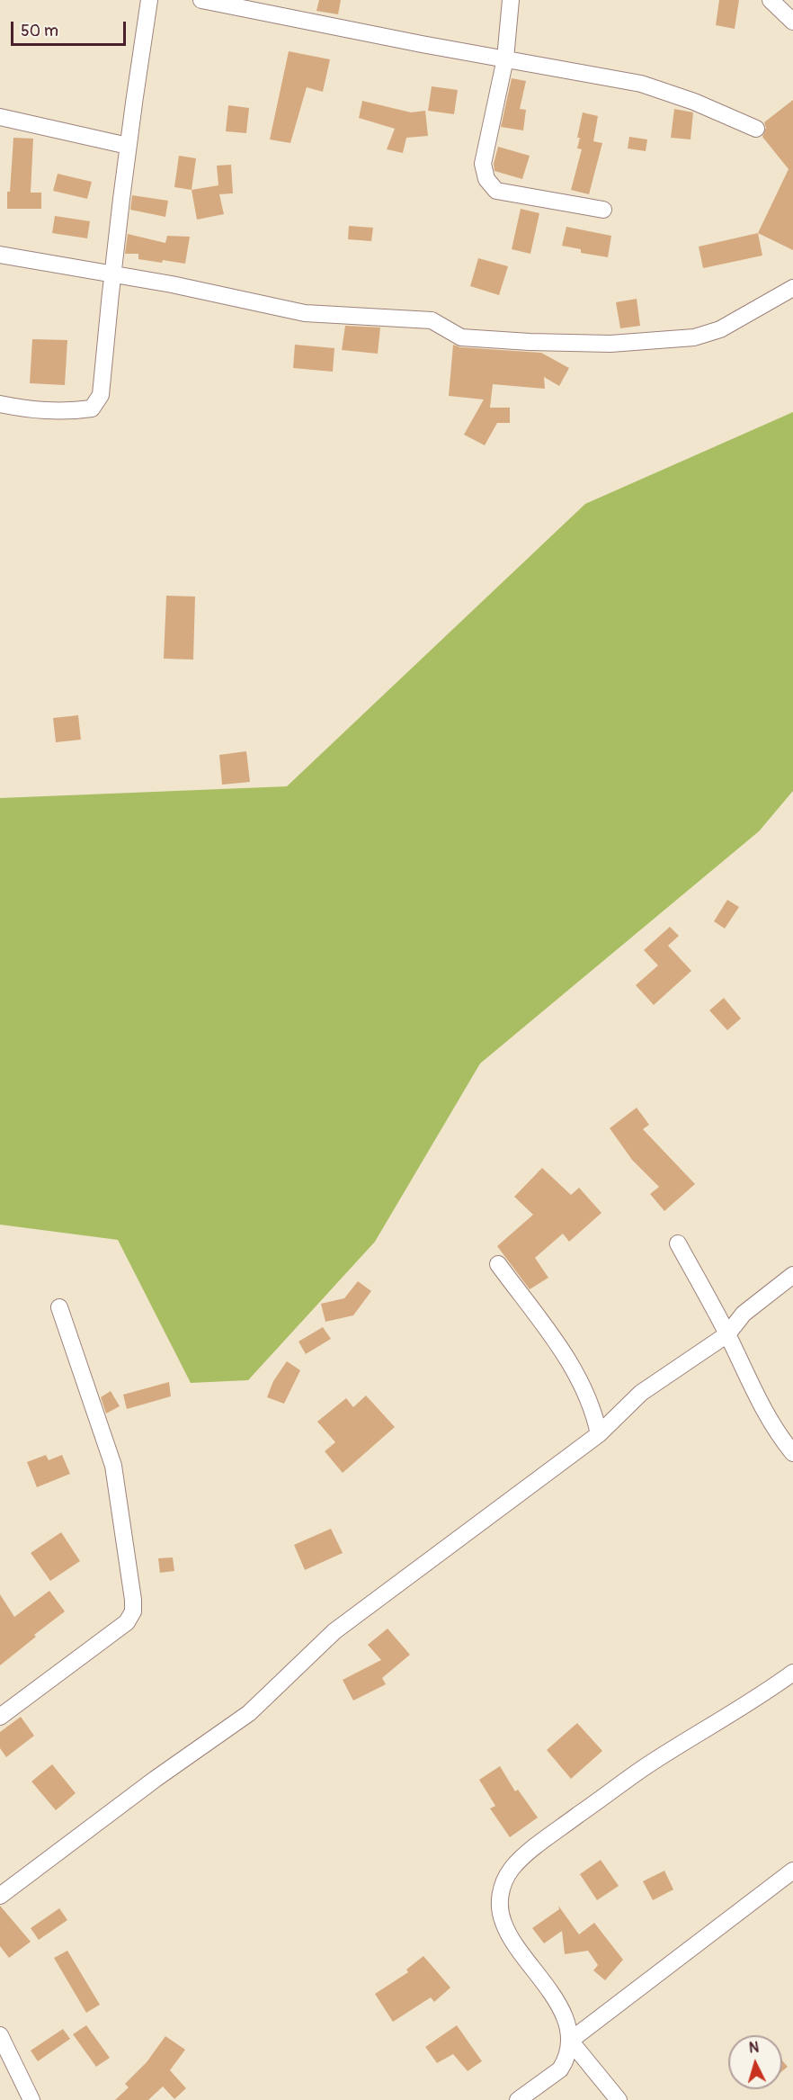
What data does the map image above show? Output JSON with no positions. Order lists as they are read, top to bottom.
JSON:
{
  "scale_bar": "50 m",
  "north": "top"
}
